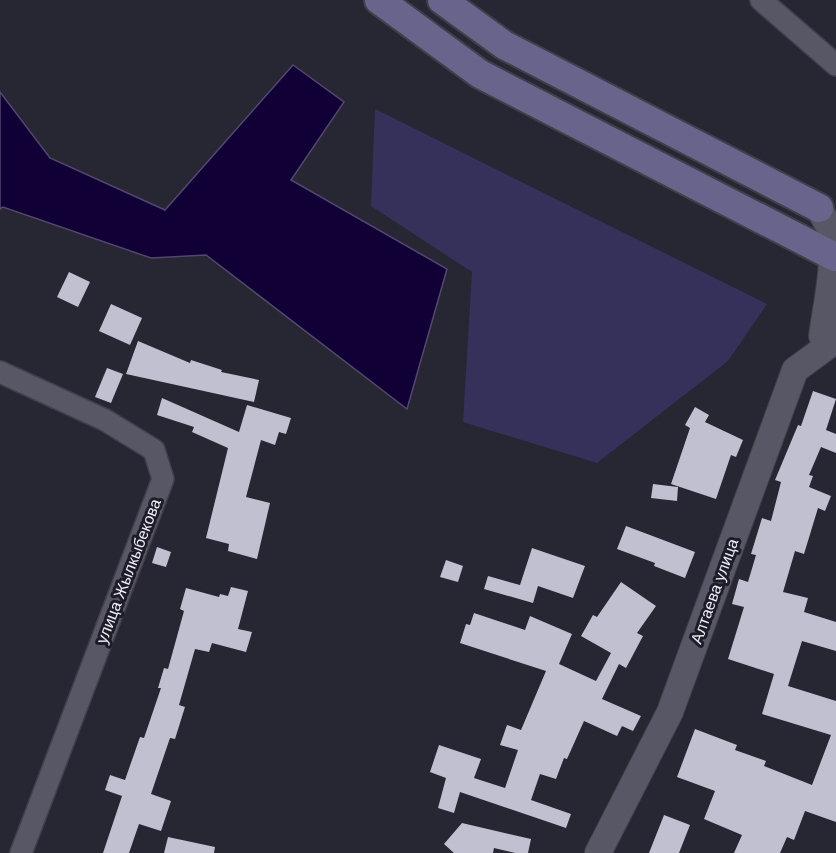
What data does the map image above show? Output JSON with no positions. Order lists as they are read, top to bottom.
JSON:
{
  "streets": {
    "street": ["улица Жылкыбекова", "Алтаева улица"]
  }
}
